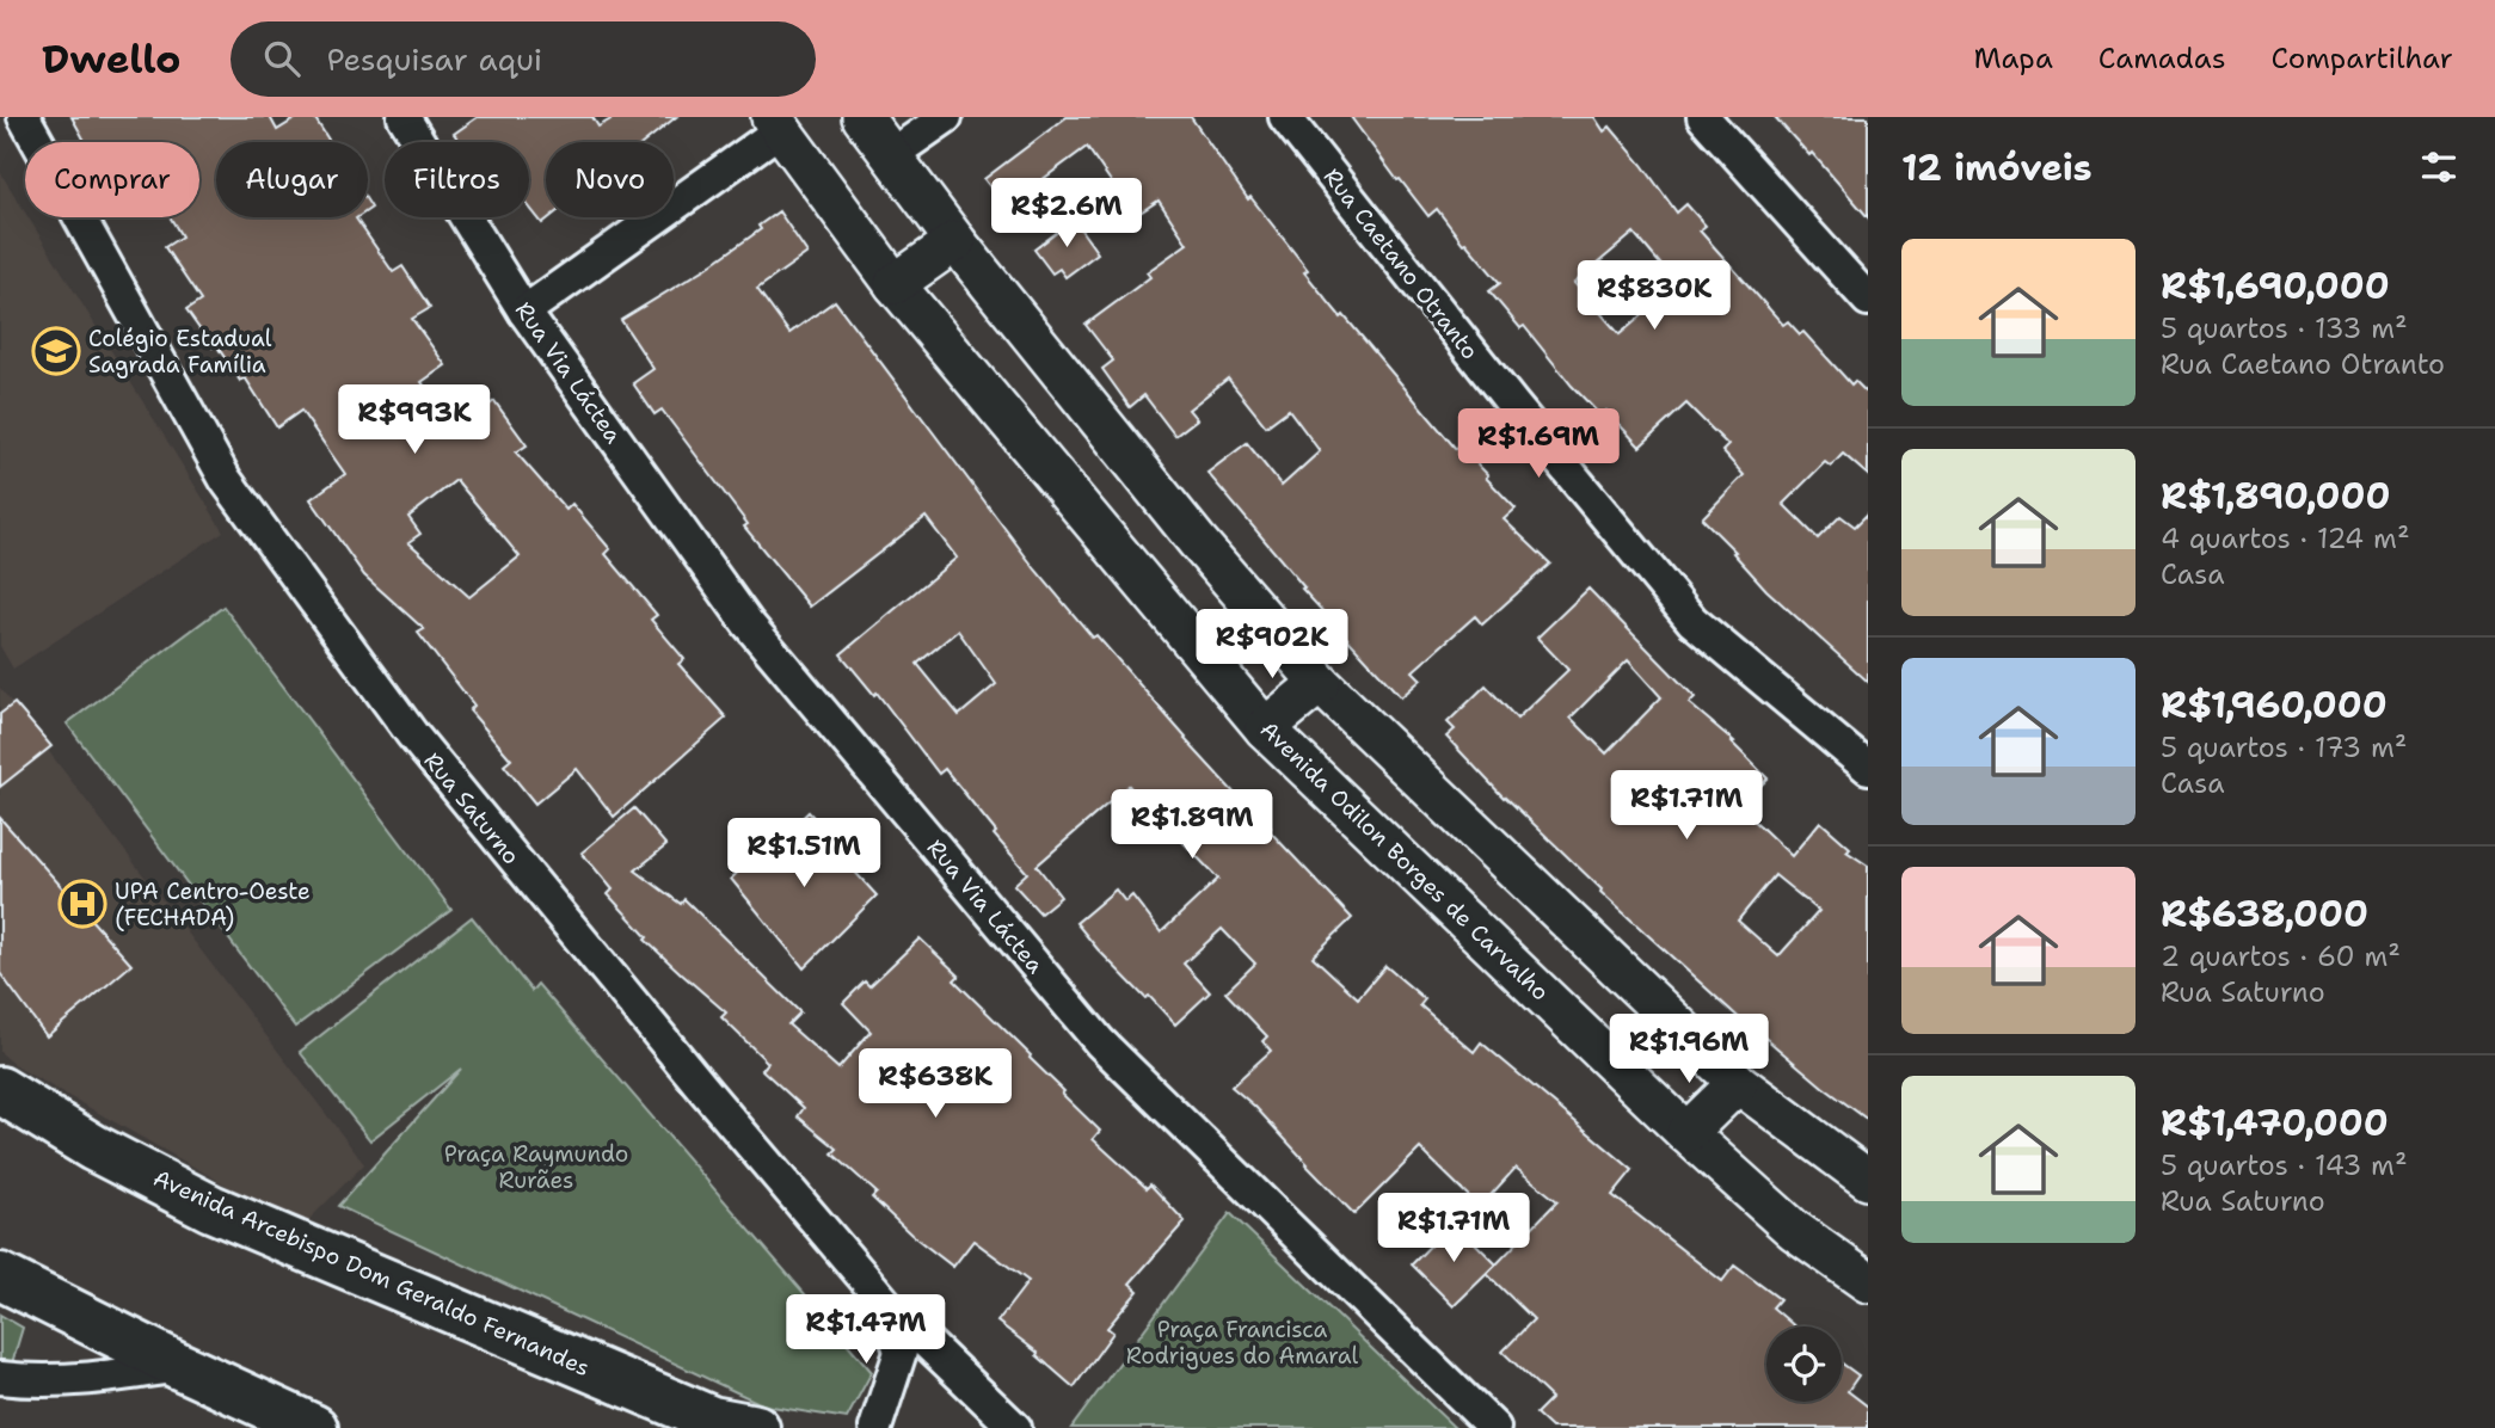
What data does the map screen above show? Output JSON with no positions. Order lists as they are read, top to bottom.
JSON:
{
  "streets": {
    "main road": ["Avenida Arcebispo Dom Geraldo Fernandes"],
    "street": [
      "Rua Caetano Otranto",
      "Rua Via Láctea",
      "Rua Saturno",
      "Avenida Odilon Borges de Carvalho"
    ]
  },
  "parks": ["Praça Raymundo Rurães", "Praça Francisca Rodrigues do Amaral"],
  "places": {
    "school or university": ["Colégio Estadual Sagrada Família"],
    "hospital": ["UPA Centro-Oeste (FECHADA)"]
  },
  "page": {
    "header": "Dwello",
    "search": "Pesquisar aqui",
    "nav": ["Mapa", "Camadas", "Compartilhar"],
    "heading": "12 imóveis",
    "chip": [
      "Comprar",
      "Alugar",
      "Filtros",
      "Novo"
    ],
    "price": [
      "R$2.6M",
      "R$830K",
      "R$993K",
      "R$1.69M",
      "R$902K",
      "R$1.71M",
      "R$1.89M",
      "R$1.51M",
      "R$1.96M",
      "R$638K",
      "R$1.71M",
      "R$1.47M"
    ],
    "list": [
      {
        "name": "R$1,690,000",
        "note": "5 quartos · 133 m² · Rua Caetano Otranto"
      },
      {
        "name": "R$1,890,000",
        "note": "4 quartos · 124 m² · Casa"
      },
      {
        "name": "R$1,960,000",
        "note": "5 quartos · 173 m² · Casa"
      },
      {
        "name": "R$638,000",
        "note": "2 quartos · 60 m² · Rua Saturno"
      },
      {
        "name": "R$1,470,000",
        "note": "5 quartos · 143 m² · Rua Saturno"
      }
    ]
  }
}
